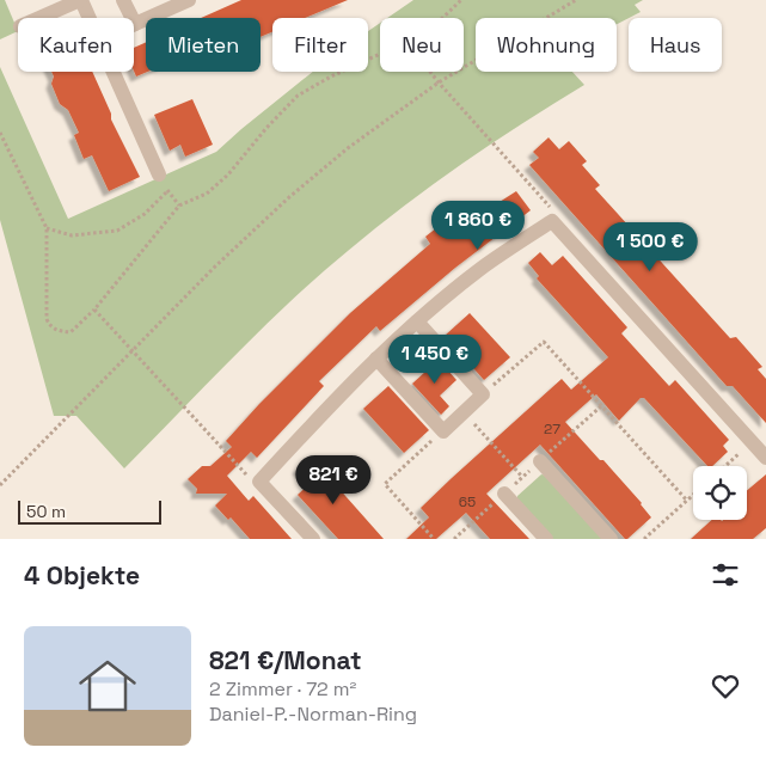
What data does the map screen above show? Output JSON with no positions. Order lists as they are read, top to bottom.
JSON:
{
  "house_numbers": ["27", "65"],
  "scale_bar": "50 m",
  "page": {
    "chip": [
      "Kaufen",
      "Mieten",
      "Filter",
      "Neu",
      "Wohnung",
      "Haus"
    ],
    "price": [
      "1 860 €",
      "1 500 €",
      "1 450 €",
      "821 €"
    ],
    "scale": "50 m",
    "heading": "4 Objekte",
    "list": [
      {
        "name": "821 €/Monat",
        "note": "2 Zimmer · 72 m² · Daniel-P.-Norman-Ring"
      }
    ]
  }
}
